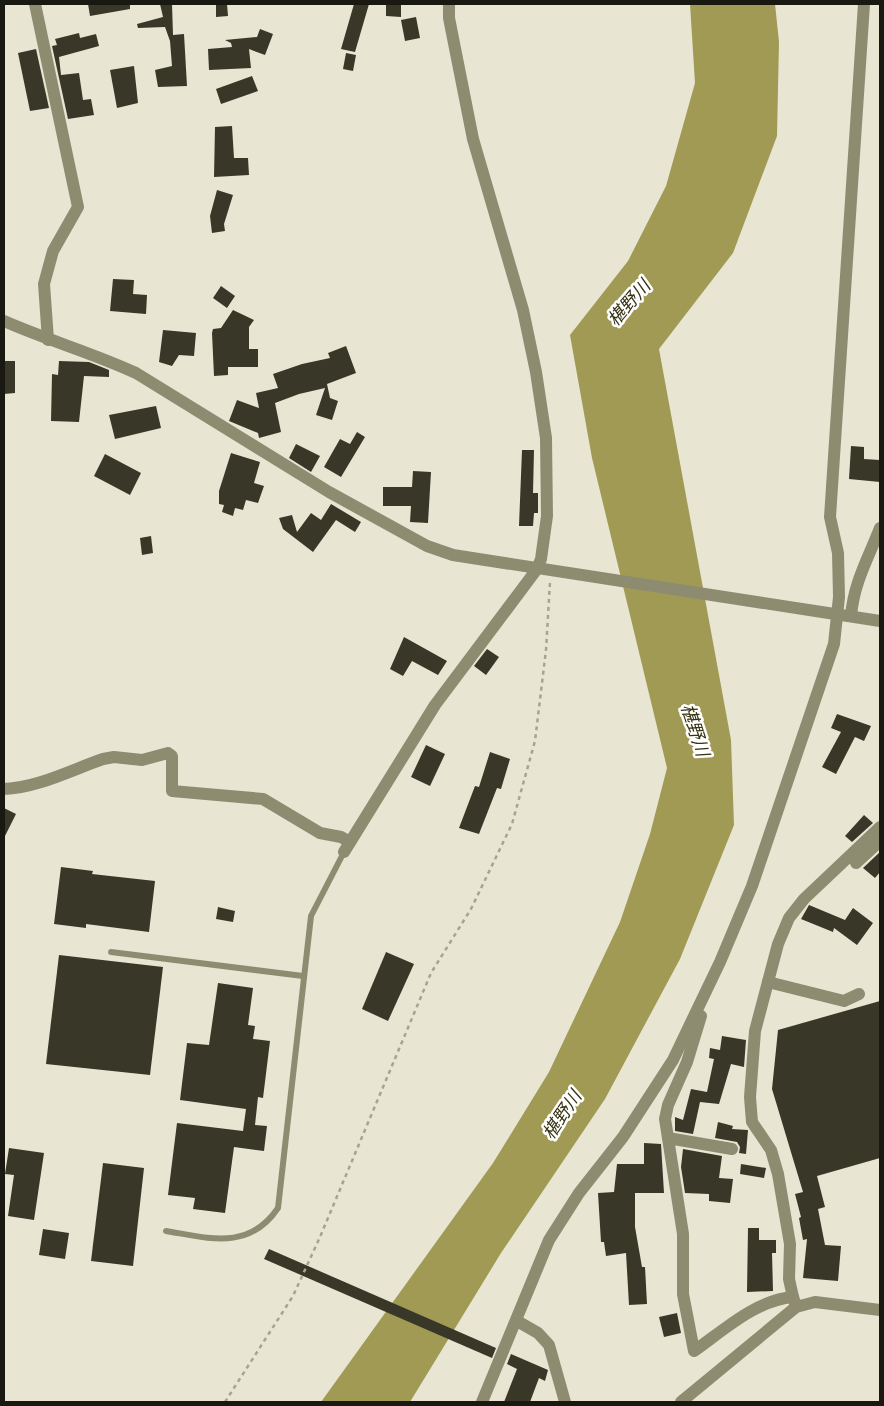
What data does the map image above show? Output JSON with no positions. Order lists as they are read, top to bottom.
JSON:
{
  "water": ["椹野川"]
}
